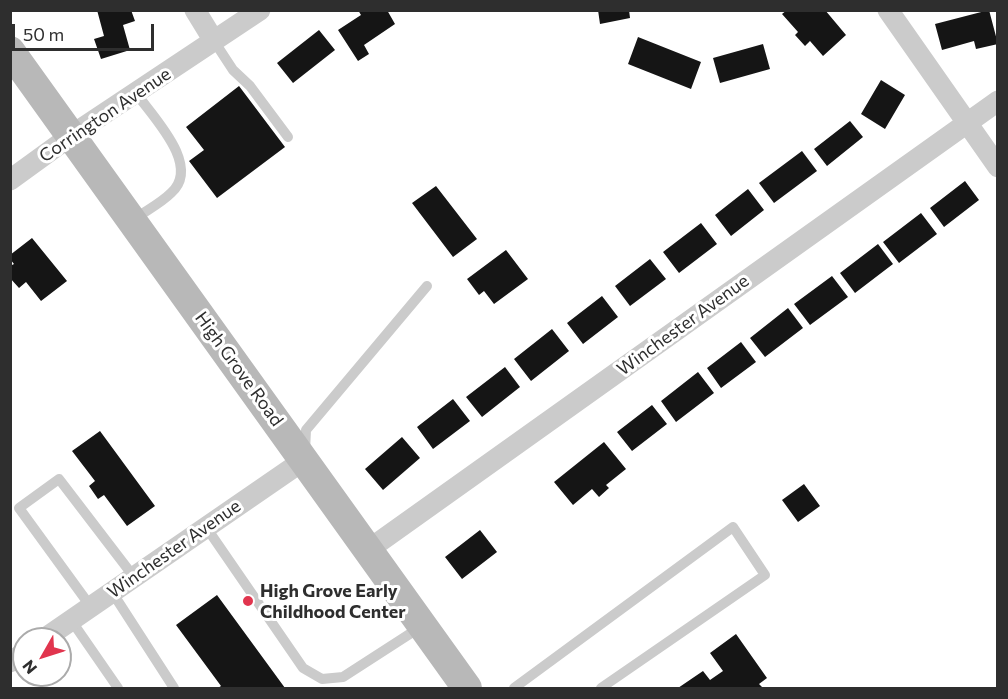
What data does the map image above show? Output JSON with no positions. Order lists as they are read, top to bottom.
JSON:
{
  "streets": {
    "main road": ["High Grove Road"],
    "street": ["Corrington Avenue", "Winchester Avenue"]
  },
  "crossings": [
    ["Corrington Avenue", "High Grove Road"],
    ["Winchester Avenue", "High Grove Road"]
  ],
  "places": ["High Grove Early Childhood Center"],
  "scale_bar": "50 m",
  "north": "bottom left"
}
